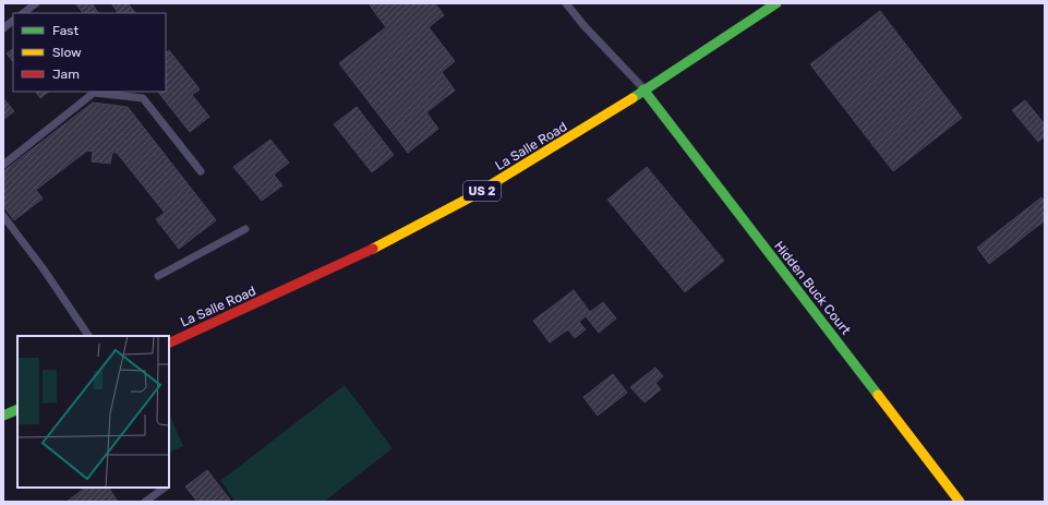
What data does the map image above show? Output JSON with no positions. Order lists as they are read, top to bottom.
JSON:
{
  "streets": {
    "main road": ["La Salle Road", "US 2", "Hidden Buck Court"]
  },
  "crossings": [
    ["La Salle Road", "Hidden Buck Court"]
  ],
  "legend": ["Fast", "Slow", "Jam"]
}
